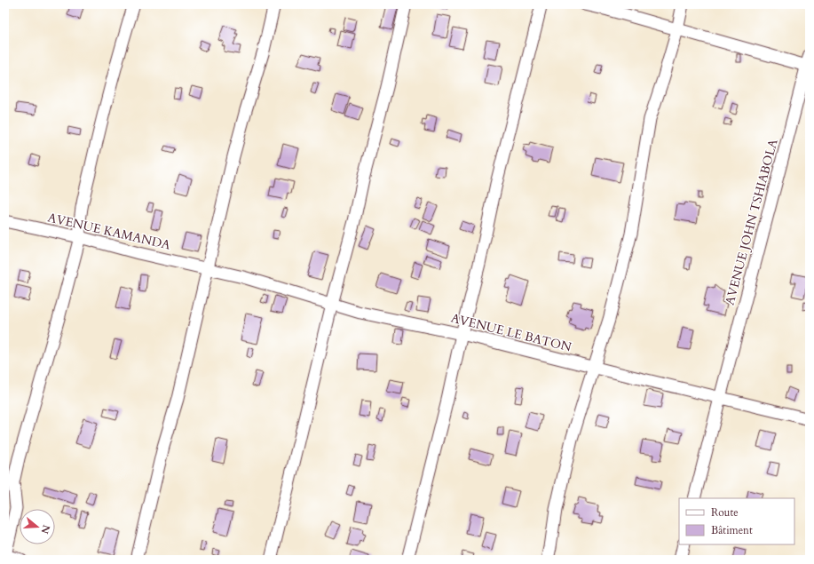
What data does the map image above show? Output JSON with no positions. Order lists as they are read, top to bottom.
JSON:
{
  "streets": {
    "street": ["AVENUE JOHN TSHIABOLA", "AVENUE KAMANDA", "AVENUE LE BATON"]
  },
  "crossings": [
    ["AVENUE JOHN TSHIABOLA", "AVENUE LE BATON"],
    ["AVENUE KAMANDA", "AVENUE LE BATON"]
  ],
  "legend": ["Route", "Bâtiment"],
  "north": "right"
}
